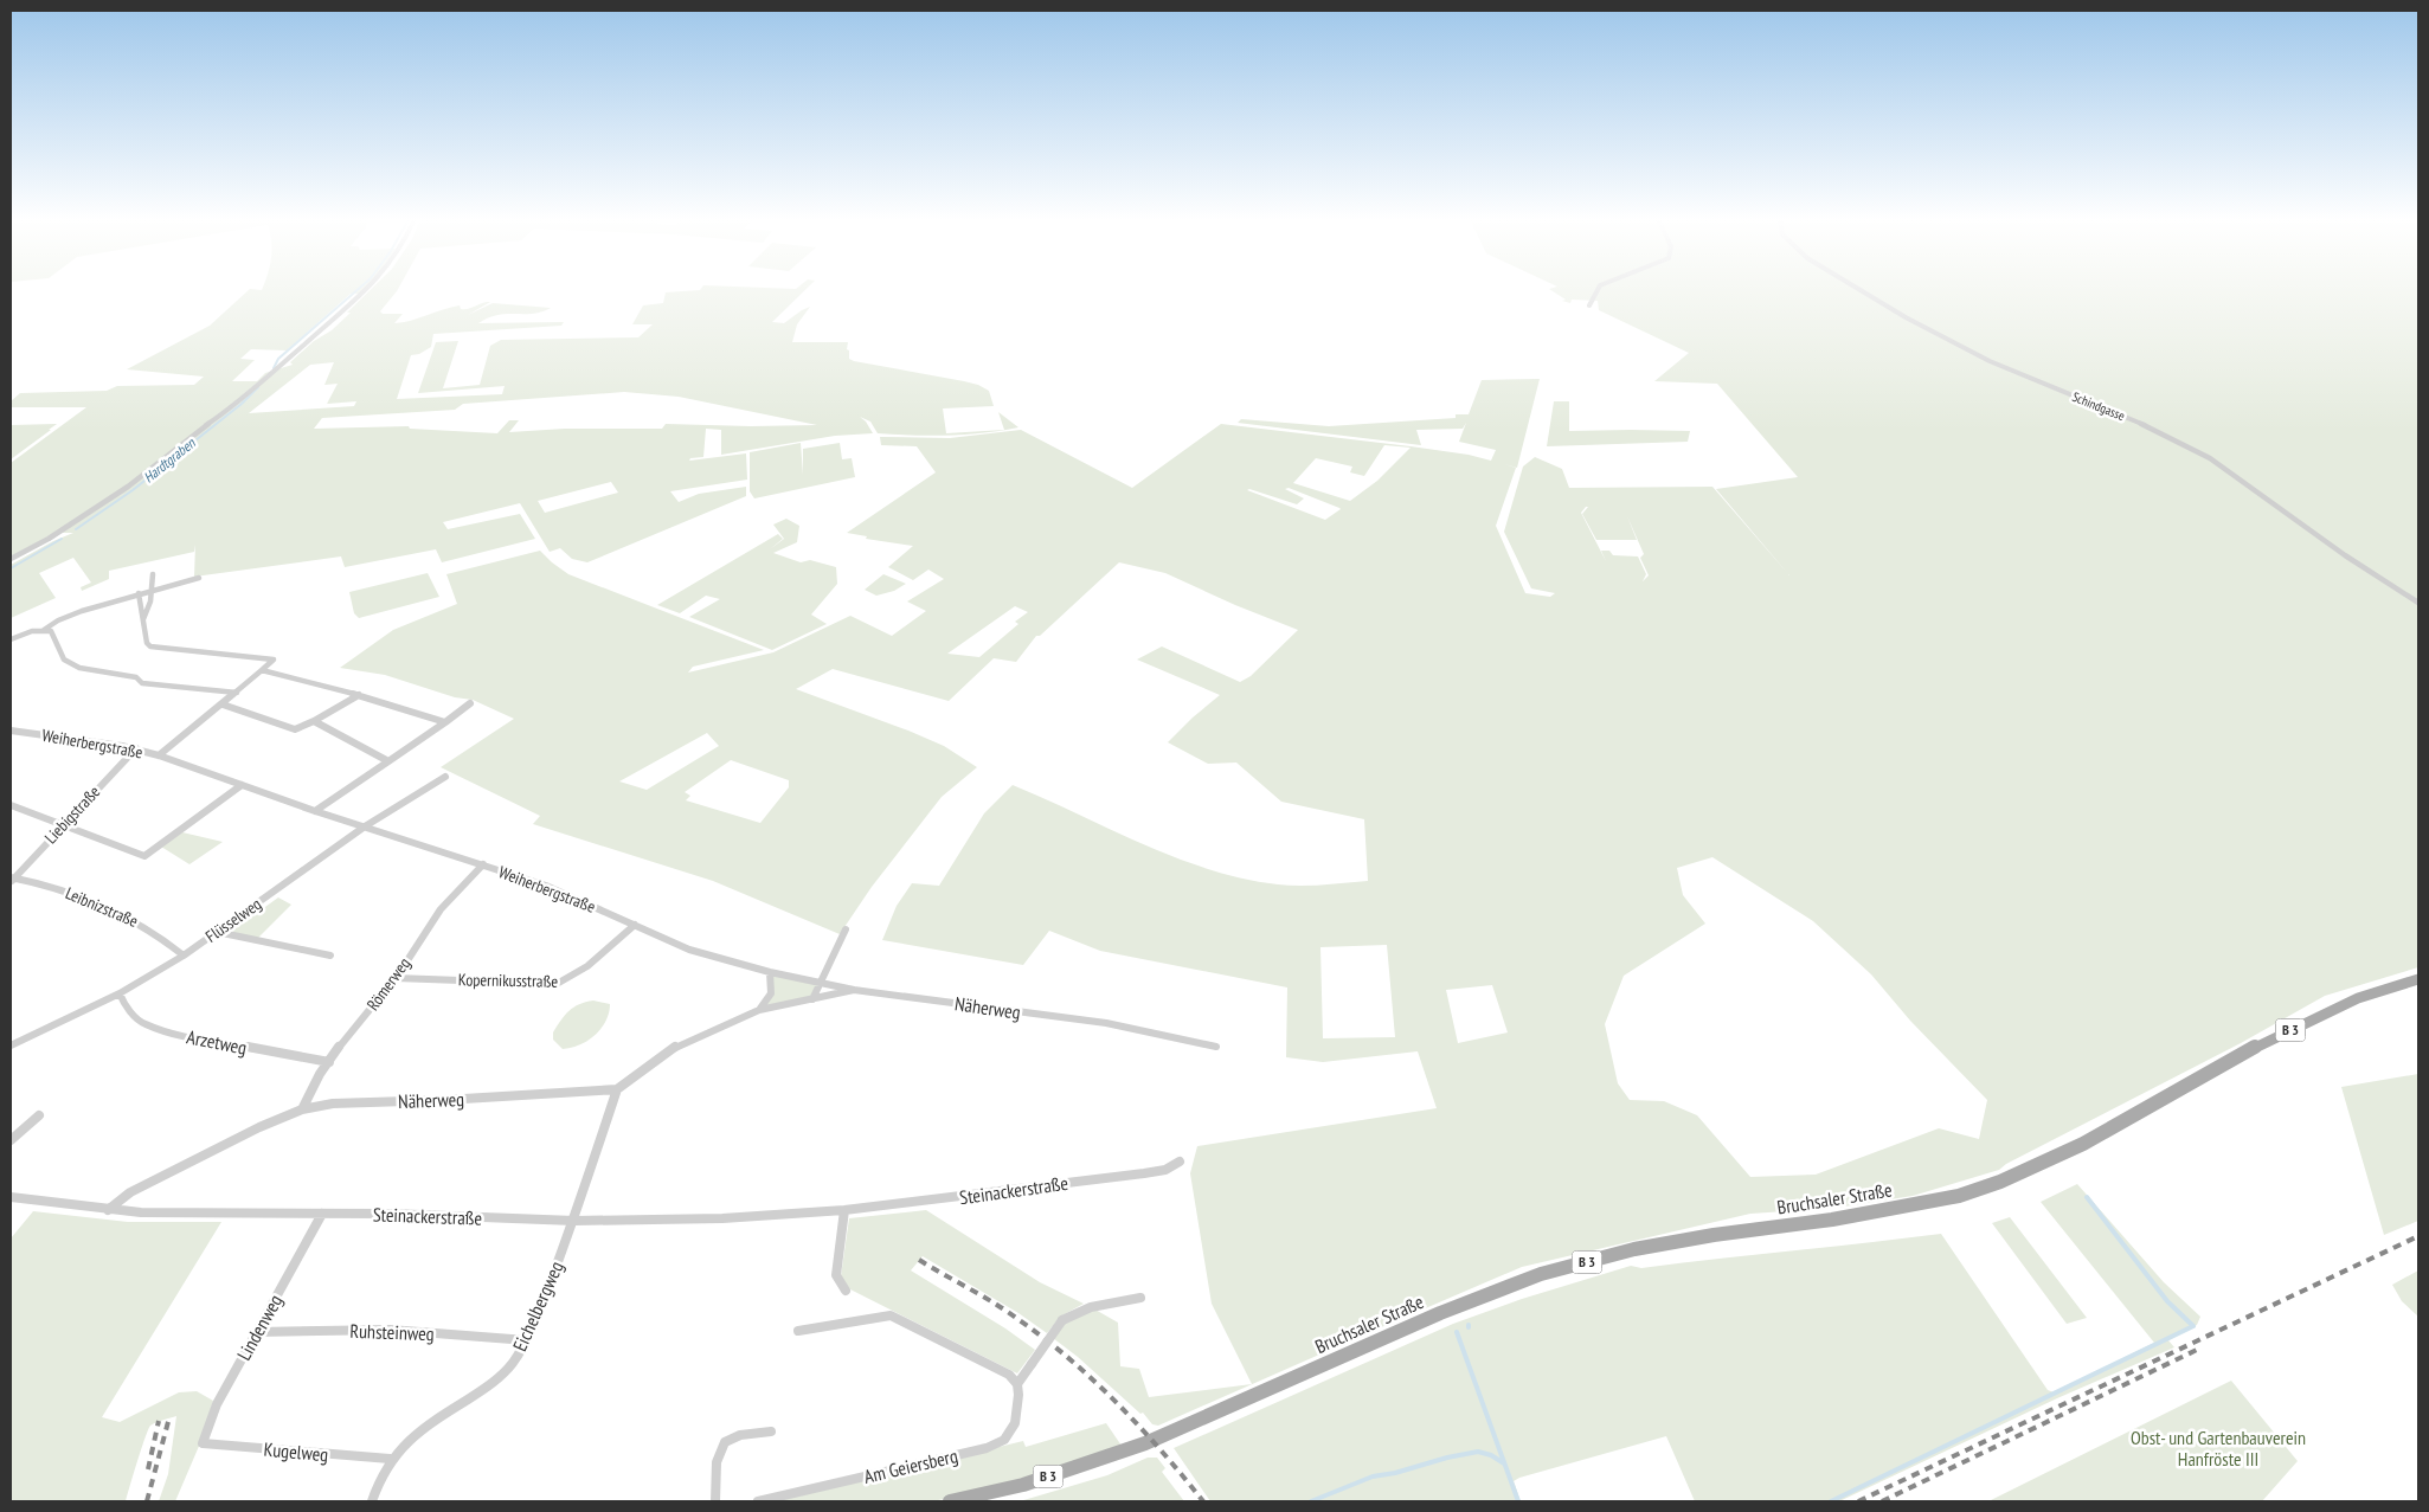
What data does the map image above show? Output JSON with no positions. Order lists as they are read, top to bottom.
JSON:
{
  "streets": {
    "main road": ["B 3", "Bruchsaler Straße"],
    "street": [
      "Schindgasse",
      "Weiherbergstraße",
      "Liebigstraße",
      "Leibnizstraße",
      "Flüsselweg",
      "Kopernikusstraße",
      "Römerweg",
      "Näherweg",
      "Arzetweg",
      "Steinackerstraße",
      "Eichelbergweg",
      "Lindenweg",
      "Ruhsteinweg",
      "Kugelweg",
      "Am Geiersberg"
    ]
  },
  "crossings": [
    ["Weiherbergstraße", "Liebigstraße"],
    ["Weiherbergstraße", "Flüsselweg"],
    ["Weiherbergstraße", "Kopernikusstraße"],
    ["Weiherbergstraße", "Römerweg"],
    ["Weiherbergstraße", "Näherweg"],
    ["Liebigstraße", "Leibnizstraße"],
    ["Leibnizstraße", "Flüsselweg"],
    ["Flüsselweg", "Arzetweg"],
    ["Kopernikusstraße", "Römerweg"],
    ["Römerweg", "Näherweg"],
    ["Römerweg", "Arzetweg"],
    ["Näherweg", "Steinackerstraße"],
    ["Näherweg", "Eichelbergweg"],
    ["Steinackerstraße", "Eichelbergweg"],
    ["Steinackerstraße", "Lindenweg"],
    ["Eichelbergweg", "Ruhsteinweg"],
    ["Eichelbergweg", "Kugelweg"],
    ["Lindenweg", "Ruhsteinweg"],
    ["Lindenweg", "Kugelweg"]
  ],
  "water": ["Hardtgraben"],
  "parks": ["Obst- und Gartenbauverein Hanfröste III"]
}
